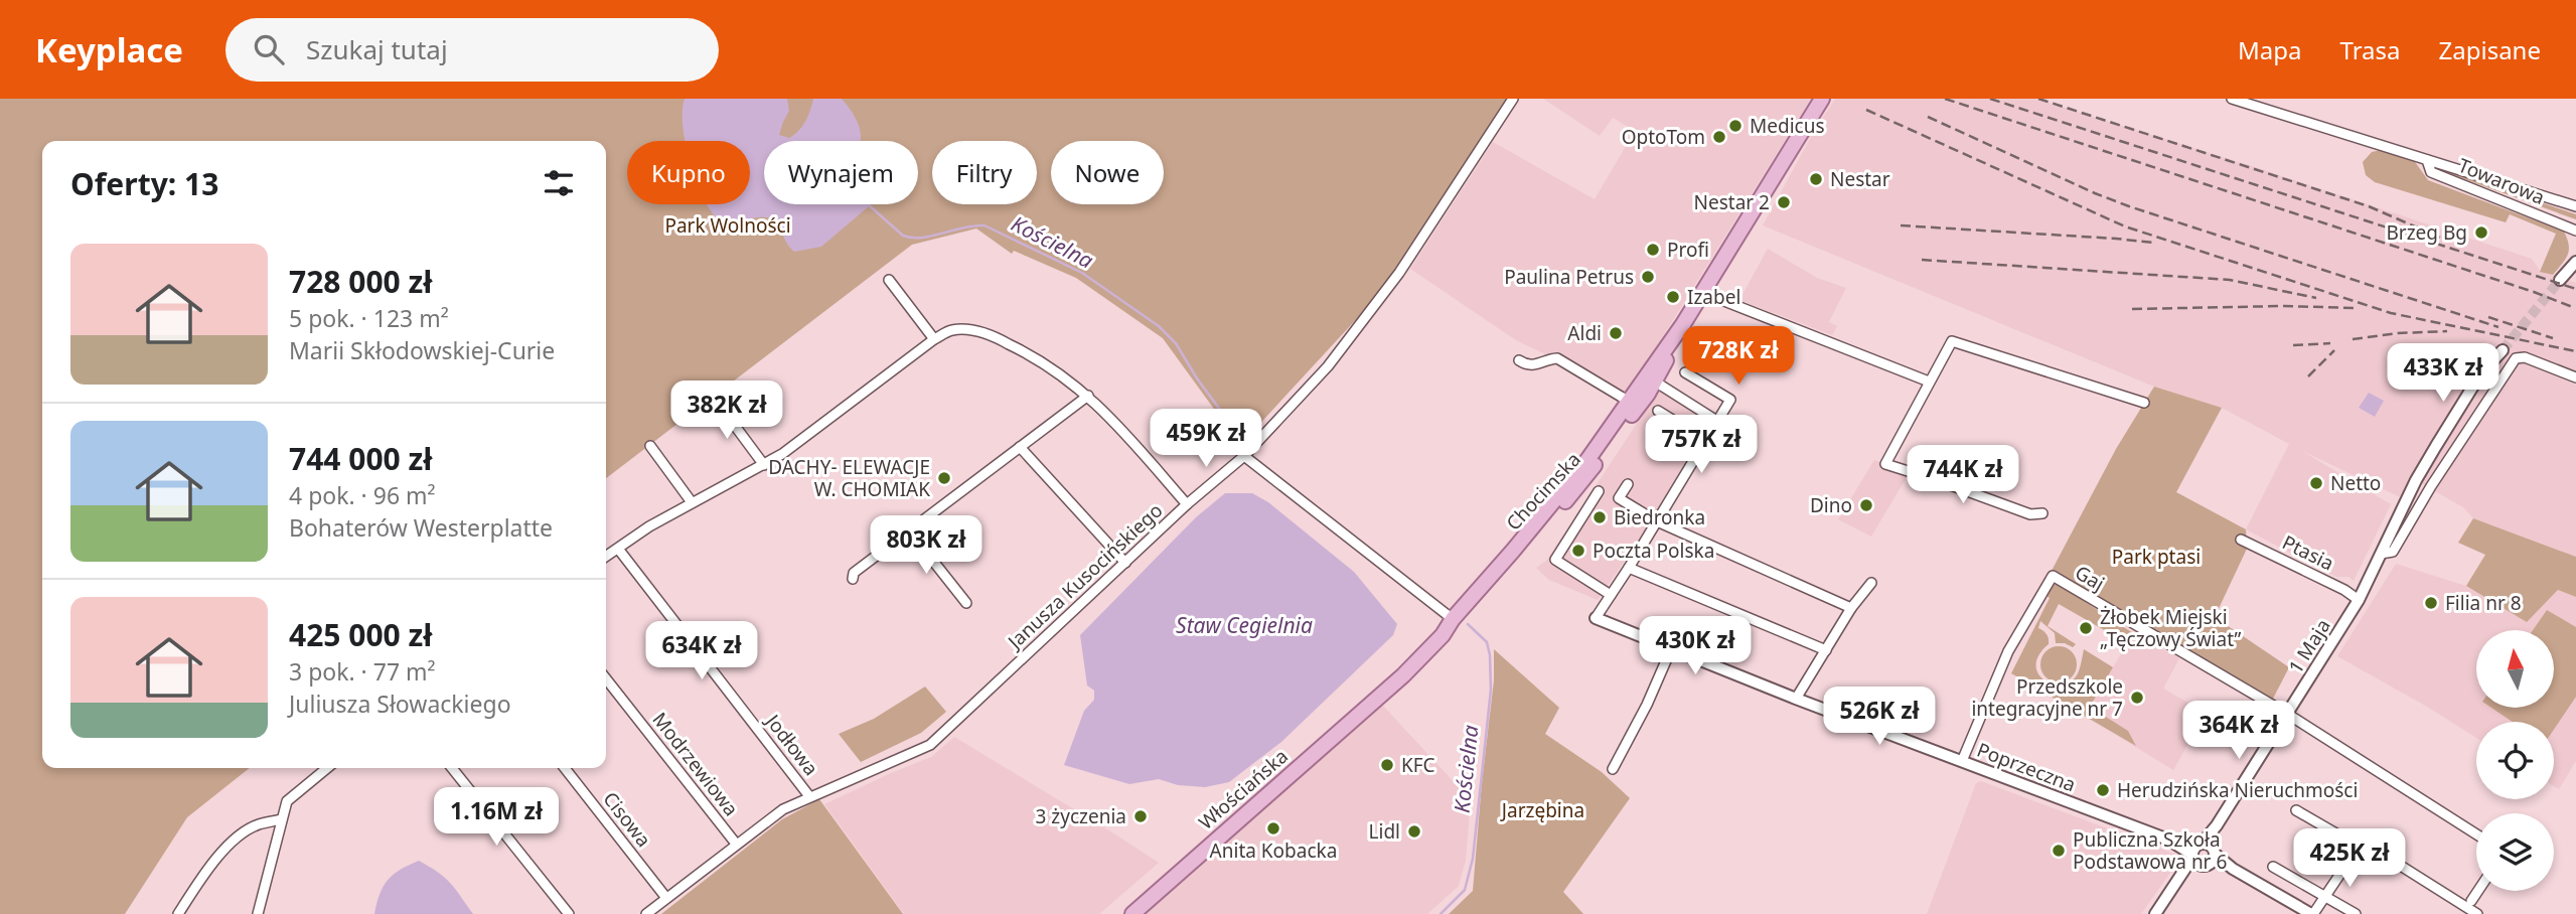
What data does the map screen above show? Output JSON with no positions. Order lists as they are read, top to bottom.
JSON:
{
  "streets": {
    "main road": ["Chocimska", "Włościańska"],
    "street": [
      "Towarowa",
      "Ptasia",
      "Janusza Kusocińskiego",
      "Gaj",
      "1 Maja",
      "Jodłowa",
      "Modrzewiowa",
      "Poprzeczna",
      "Cisowa"
    ]
  },
  "crossings": [
    ["Chocimska", "Włościańska"],
    ["Ptasia", "1 Maja"],
    ["Janusza Kusocińskiego", "Jodłowa"],
    ["Janusza Kusocińskiego", "Modrzewiowa"],
    ["Janusza Kusocińskiego", "Cisowa"],
    ["Gaj", "1 Maja"],
    ["Gaj", "Poprzeczna"],
    ["1 Maja", "Poprzeczna"]
  ],
  "water": ["Kościelna", "Staw Cegielnia"],
  "parks": ["Park Wolności", "Park ptasi", "Jarzębina"],
  "places": [
    "Medicus",
    "OptoTom",
    "Nestar",
    "Nestar 2",
    "Brzeg Bg",
    "Profi",
    "Paulina Petrus",
    "Izabel",
    "Aldi",
    "DACHY- ELEWACJE W. CHOMIAK",
    "Netto",
    "Dino",
    "Biedronka",
    "Poczta Polska",
    "Filia nr 8",
    "Żłobek Miejski „Tęczowy Świat”",
    "Przedszkole integracyjne nr 7",
    "KFC",
    "Herudzińska Nieruchmości",
    "3 życzenia",
    "Anita Kobacka",
    "Lidl",
    "Publiczna Szkoła Podstawowa nr 6"
  ],
  "north": "top",
  "page": {
    "header": "Keyplace",
    "search": "Szukaj tutaj",
    "nav": ["Mapa", "Trasa", "Zapisane"],
    "chip": [
      "Kupno",
      "Wynajem",
      "Filtry",
      "Nowe"
    ],
    "heading": "Oferty: 13",
    "list": [
      {
        "name": "728 000 zł",
        "note": "5 pok. · 123 m² · Marii Skłodowskiej-Curie"
      },
      {
        "name": "744 000 zł",
        "note": "4 pok. · 96 m² · Bohaterów Westerplatte"
      },
      {
        "name": "425 000 zł",
        "note": "3 pok. · 77 m² · Juliusza Słowackiego"
      }
    ],
    "price": [
      "728K zł",
      "433K zł",
      "382K zł",
      "459K zł",
      "757K zł",
      "744K zł",
      "803K zł",
      "430K zł",
      "634K zł",
      "526K zł",
      "364K zł",
      "1.16M zł",
      "425K zł"
    ]
  }
}
